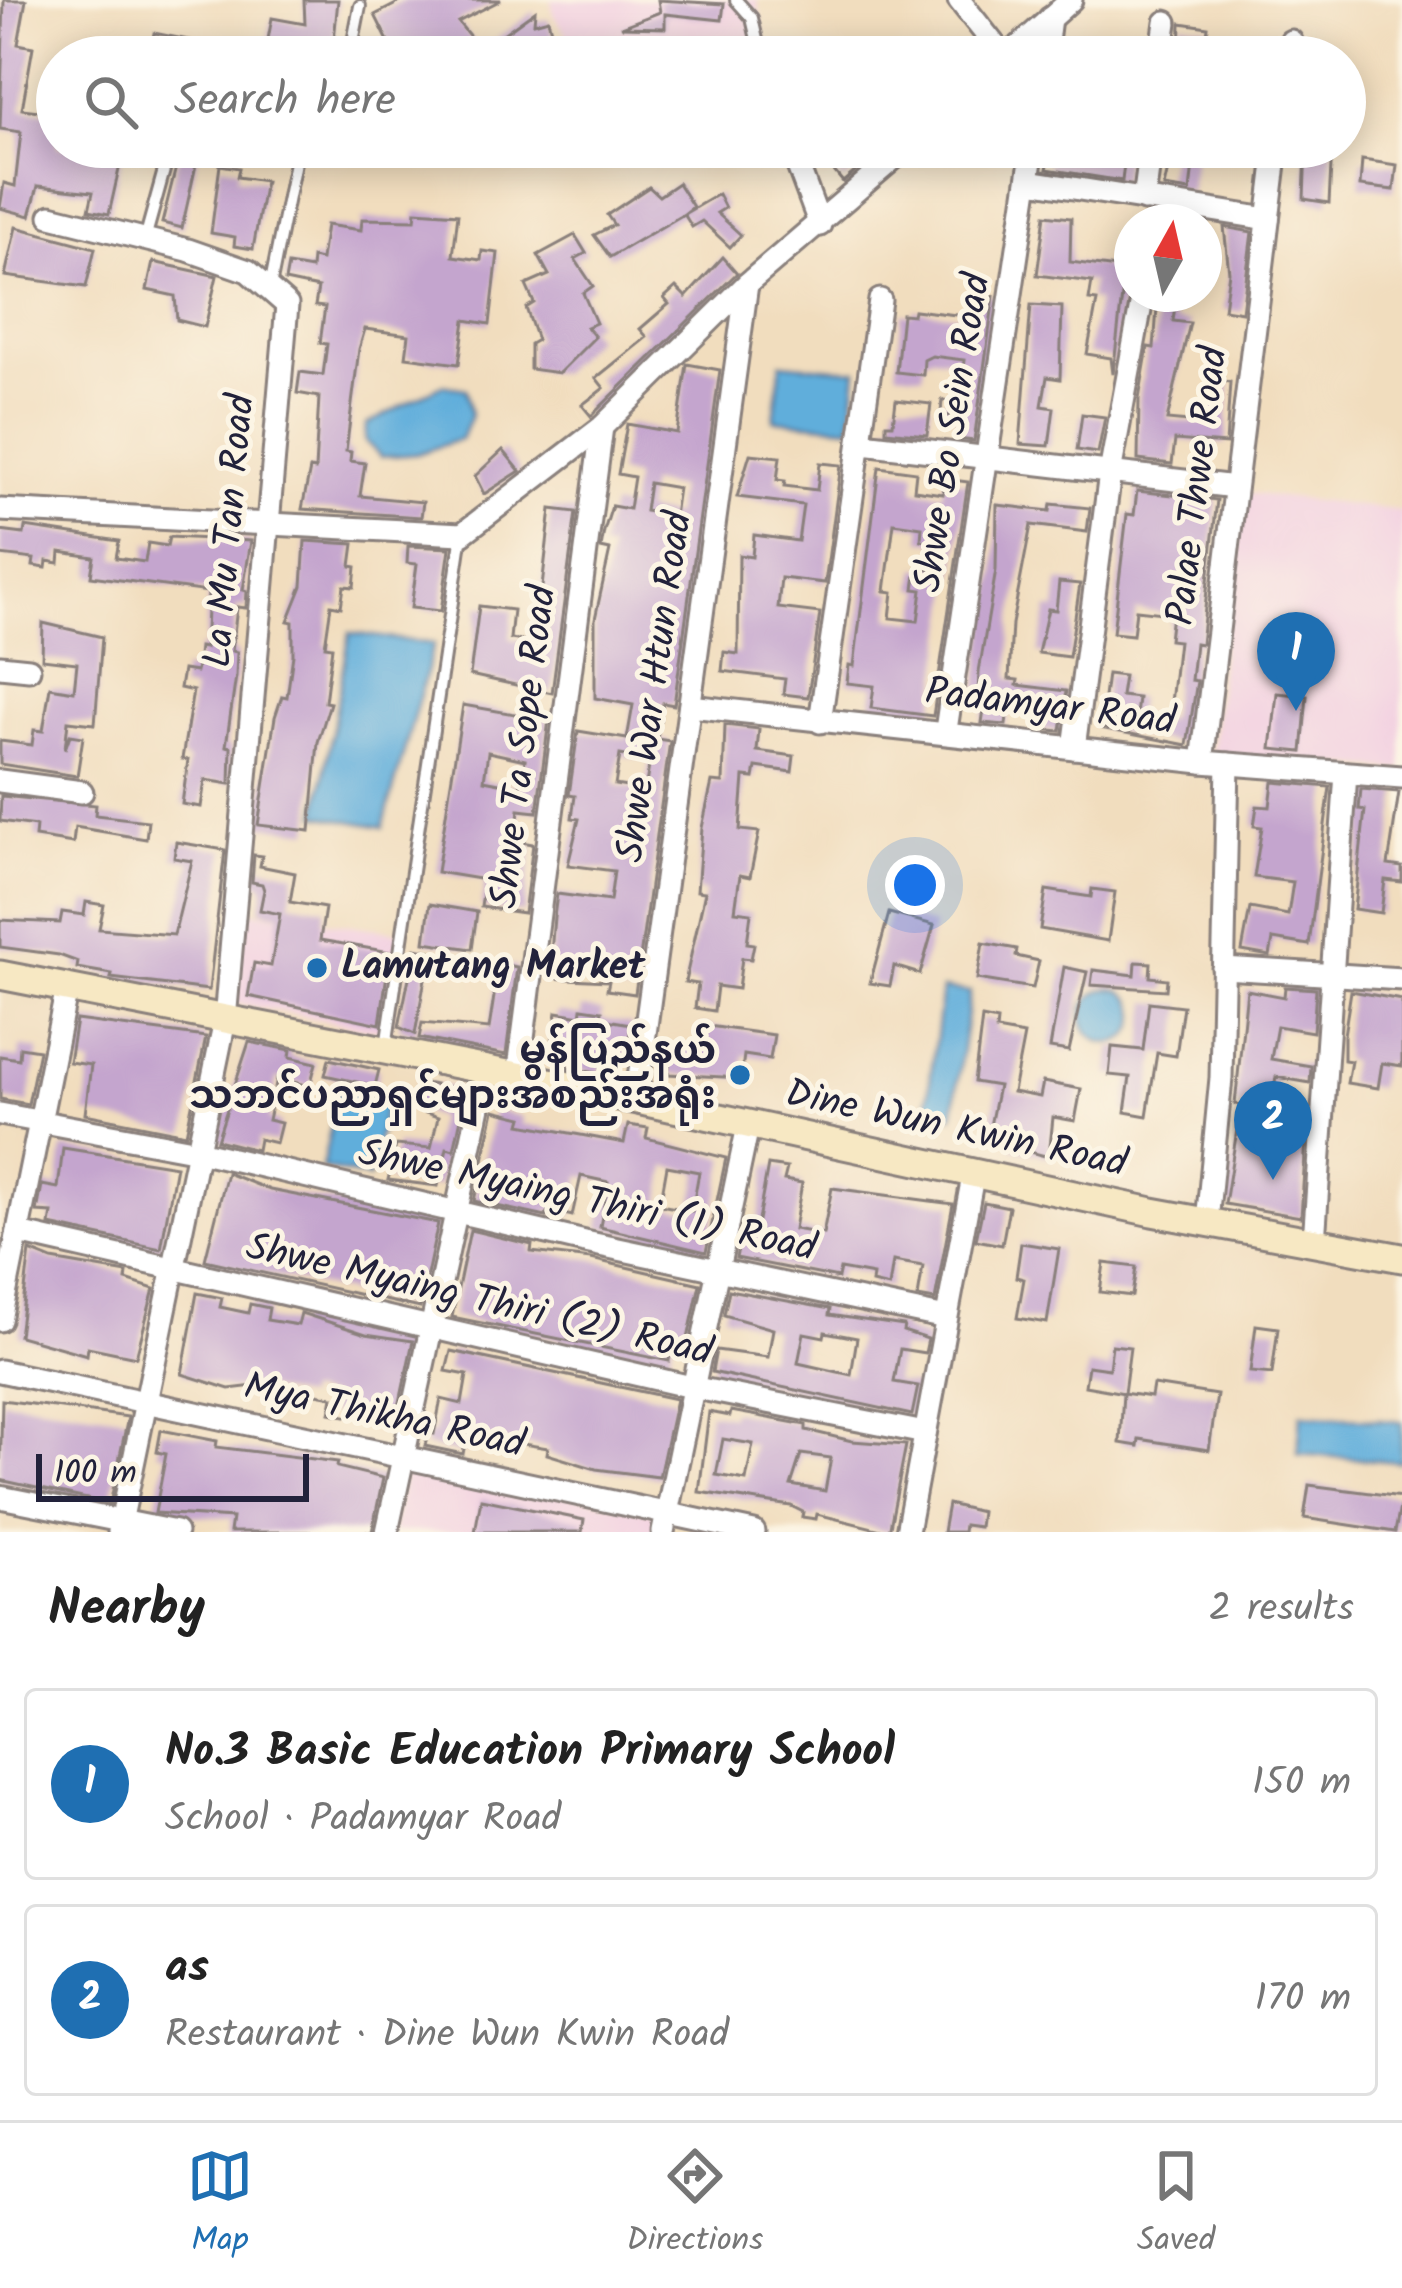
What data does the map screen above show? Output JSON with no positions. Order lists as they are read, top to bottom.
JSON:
{
  "streets": {
    "street": [
      "Shwe Bo Sein Road",
      "Palae Thwe Road",
      "La Mu Tan Road",
      "Shwe War Htun Road",
      "Padamyar Road",
      "Shwe Ta Sope Road",
      "Dine Wun Kwin Road",
      "Shwe Myaing Thiri (1) Road",
      "Shwe Myaing Thiri (2) Road",
      "Mya Thikha Road"
    ]
  },
  "crossings": [
    ["Shwe Bo Sein Road", "Padamyar Road"],
    ["Palae Thwe Road", "Padamyar Road"],
    ["La Mu Tan Road", "Dine Wun Kwin Road"],
    ["La Mu Tan Road", "Shwe Myaing Thiri (1) Road"],
    ["La Mu Tan Road", "Shwe Myaing Thiri (2) Road"],
    ["La Mu Tan Road", "Mya Thikha Road"],
    ["Shwe War Htun Road", "Padamyar Road"],
    ["Shwe War Htun Road", "Dine Wun Kwin Road"],
    ["Shwe Ta Sope Road", "Dine Wun Kwin Road"]
  ],
  "places": ["Lamutang Market", "မွန်ပြည်နယ် သဘင်ပညာရှင်များအစည်းအရုံး"],
  "scale_bar": "100 m",
  "north": "top",
  "page": {
    "search": "Search here",
    "pins": ["1", "2"],
    "scale": "100 m",
    "heading": ["Nearby", "2 results"],
    "list": [
      {
        "mark": "1",
        "name": "No.3 Basic Education Primary School",
        "note": "School · Padamyar Road",
        "value": "150 m"
      },
      {
        "mark": "2",
        "name": "as",
        "note": "Restaurant · Dine Wun Kwin Road",
        "value": "170 m"
      }
    ],
    "nav": ["Map", "Directions", "Saved"]
  }
}
